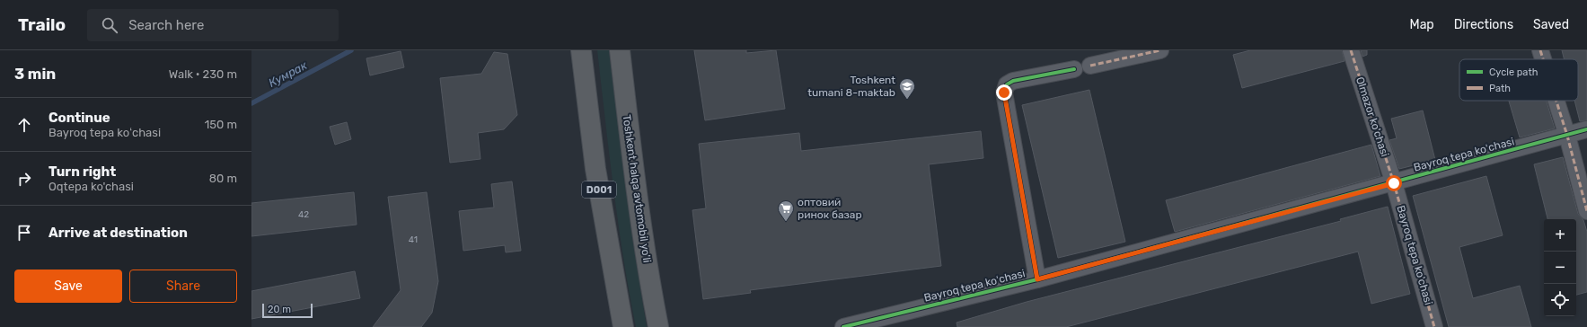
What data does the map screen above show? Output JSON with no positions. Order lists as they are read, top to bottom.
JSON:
{
  "streets": {
    "highway": ["Toshkent halqa avtomobil yo'li", "D001"],
    "street": ["Olmazor ko'chasi", "Bayroq tepa koʻchasi", "Bayroq tepa ko'chasi"]
  },
  "crossings": [
    ["Olmazor ko'chasi", "Bayroq tepa koʻchasi"],
    ["Olmazor ko'chasi", "Bayroq tepa ko'chasi"],
    ["Bayroq tepa koʻchasi", "Bayroq tepa ko'chasi"]
  ],
  "water": ["Кумрак"],
  "places": {
    "school or university": ["Toshkent tumani 8-maktab"],
    "supermarket": ["оптовий ринок базар"]
  },
  "house_numbers": ["42", "41"],
  "legend": ["Cycle path", "Path"],
  "scale_bar": "20 m",
  "page": {
    "header": "Trailo",
    "search": "Search here",
    "nav": ["Map", "Directions", "Saved"],
    "heading": ["3 min", "Walk · 230 m"],
    "list": [
      ["Continue", "Bayroq tepa koʻchasi", "150 m"],
      ["Turn right", "Oqtepa ko'chasi", "80 m"],
      "Arrive at destination"
    ],
    "map_buttons": ["+", "−"],
    "buttons": ["Save", "Share"],
    "scale": "20 m"
  }
}
